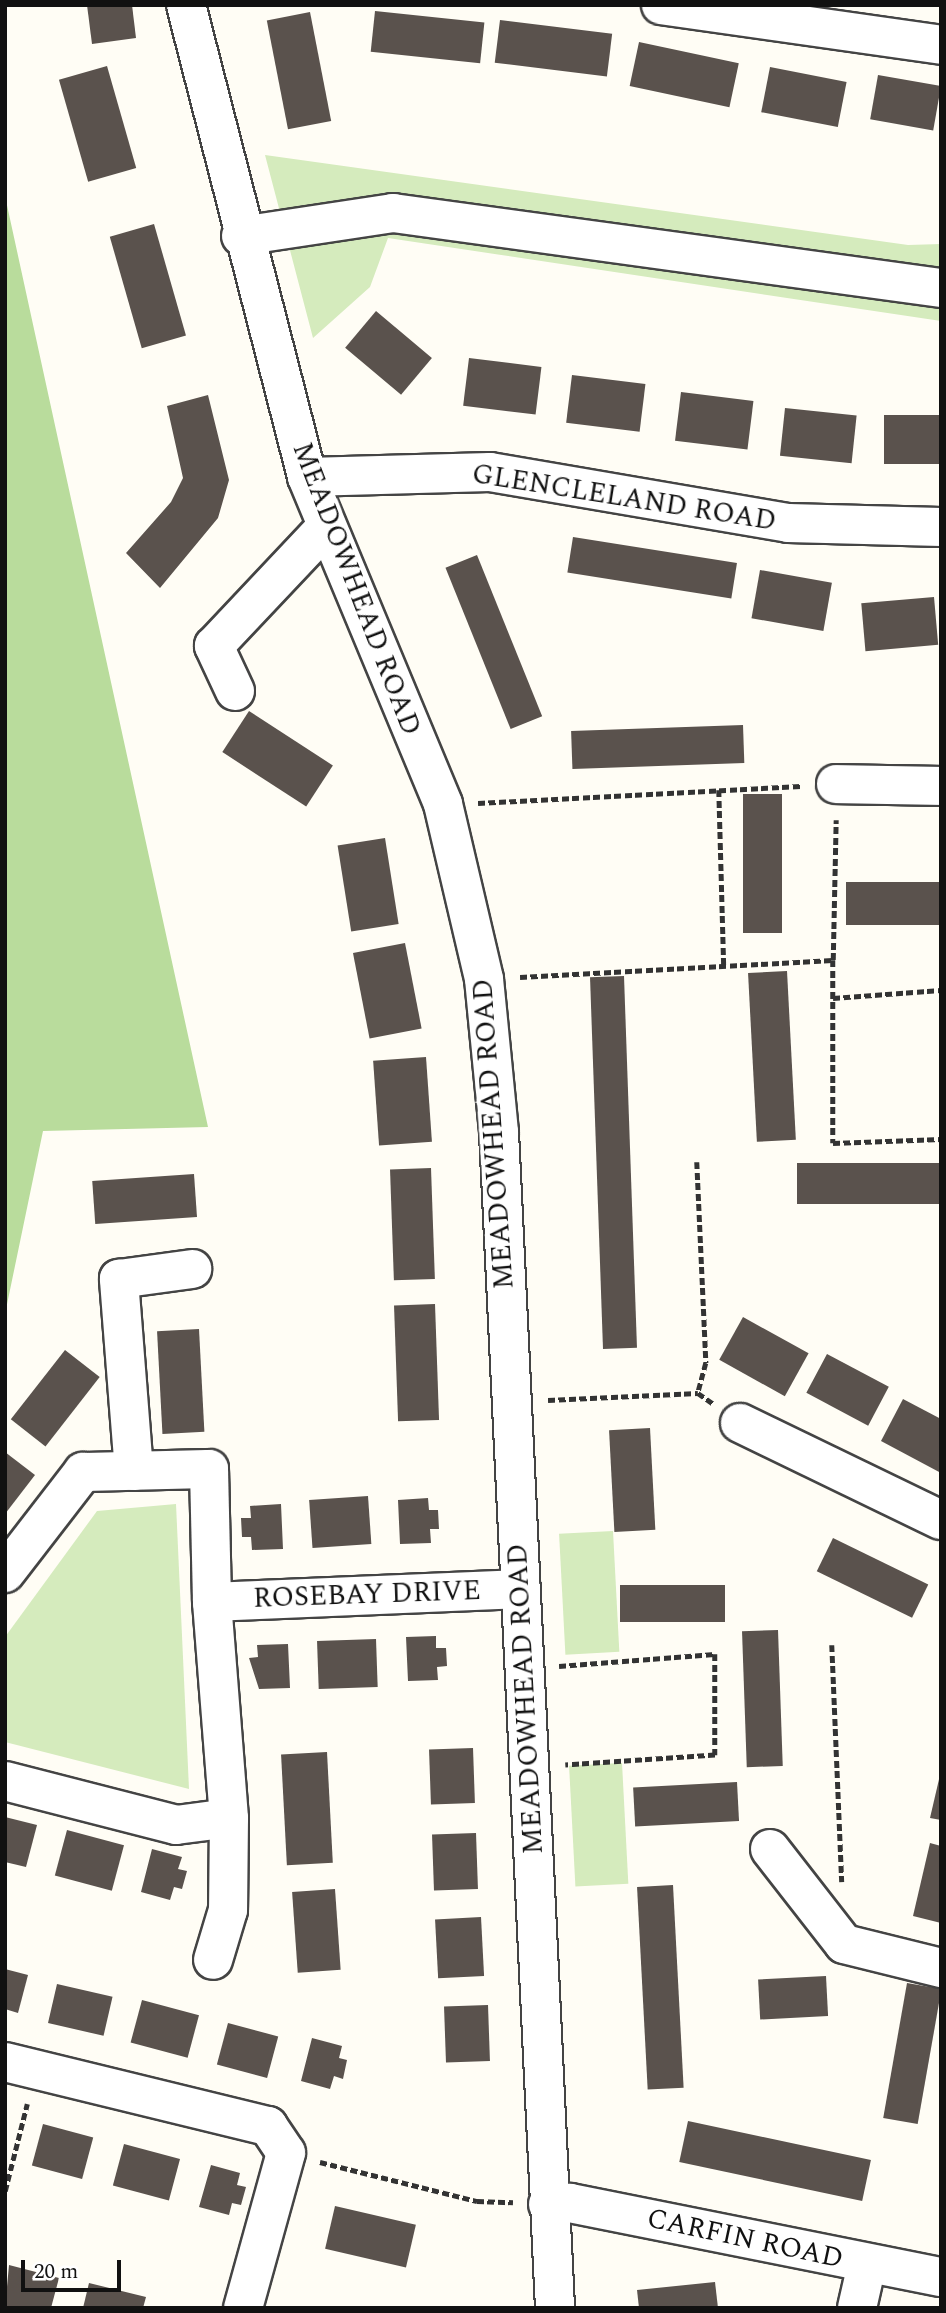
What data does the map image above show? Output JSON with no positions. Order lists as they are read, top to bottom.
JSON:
{
  "streets": {
    "street": [
      "GLENCLELAND ROAD",
      "MEADOWHEAD ROAD",
      "ROSEBAY DRIVE",
      "CARFIN ROAD"
    ]
  },
  "crossings": [
    ["GLENCLELAND ROAD", "MEADOWHEAD ROAD"],
    ["MEADOWHEAD ROAD", "ROSEBAY DRIVE"],
    ["MEADOWHEAD ROAD", "CARFIN ROAD"]
  ],
  "scale_bar": "20 m"
}
